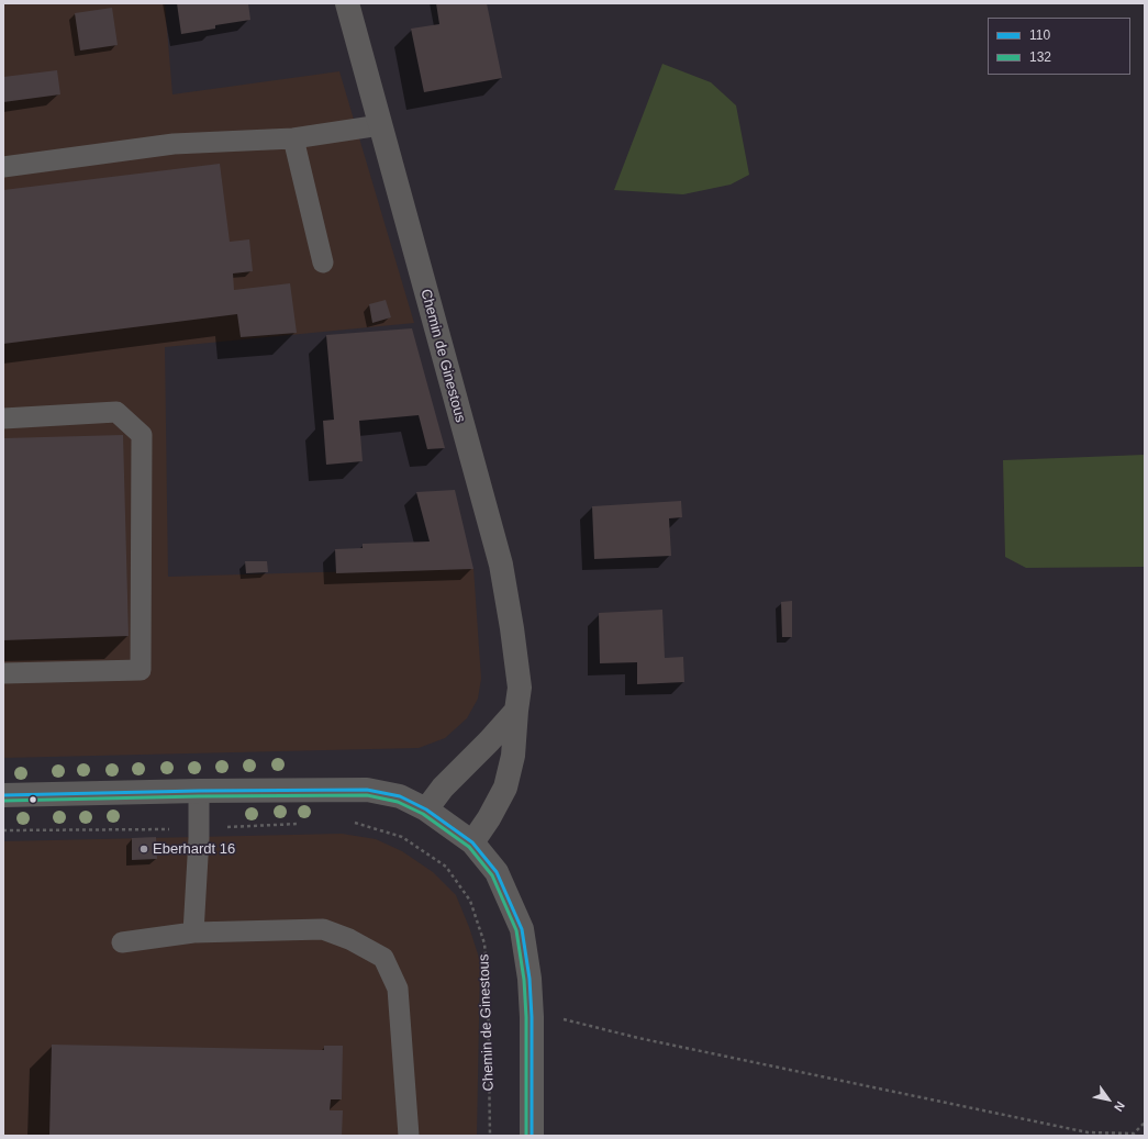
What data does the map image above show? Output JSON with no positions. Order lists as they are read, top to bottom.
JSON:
{
  "streets": {
    "street": ["Chemin de Ginestous"]
  },
  "places": ["Eberhardt 16"],
  "lines": ["transit line 110", "transit line 132"],
  "legend": ["110", "132"],
  "north": "bottom right"
}
